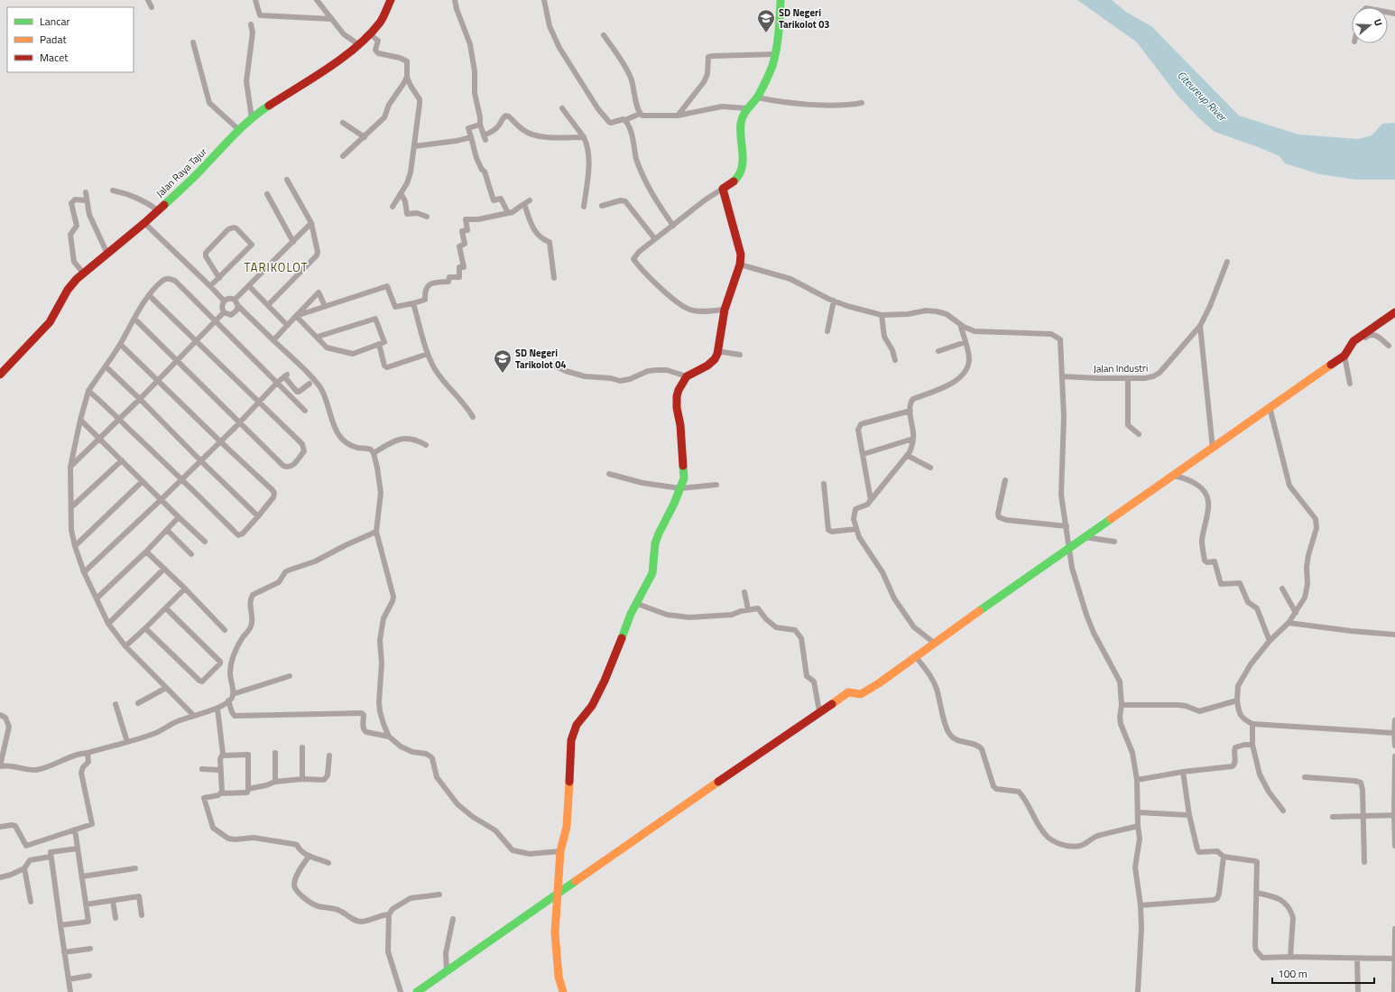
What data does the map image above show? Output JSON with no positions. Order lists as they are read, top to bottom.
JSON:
{
  "streets": {
    "street": ["Jalan Raya Tajur", "Jalan Industri"]
  },
  "districts": ["TARIKOLOT"],
  "water": ["Citeureup River"],
  "places": {
    "school or university": ["SD Negeri Tarikolot 03", "SD Negeri Tarikolot 04"]
  },
  "legend": ["Lancar", "Padat", "Macet"],
  "scale_bar": "100 m",
  "north": "right"
}
